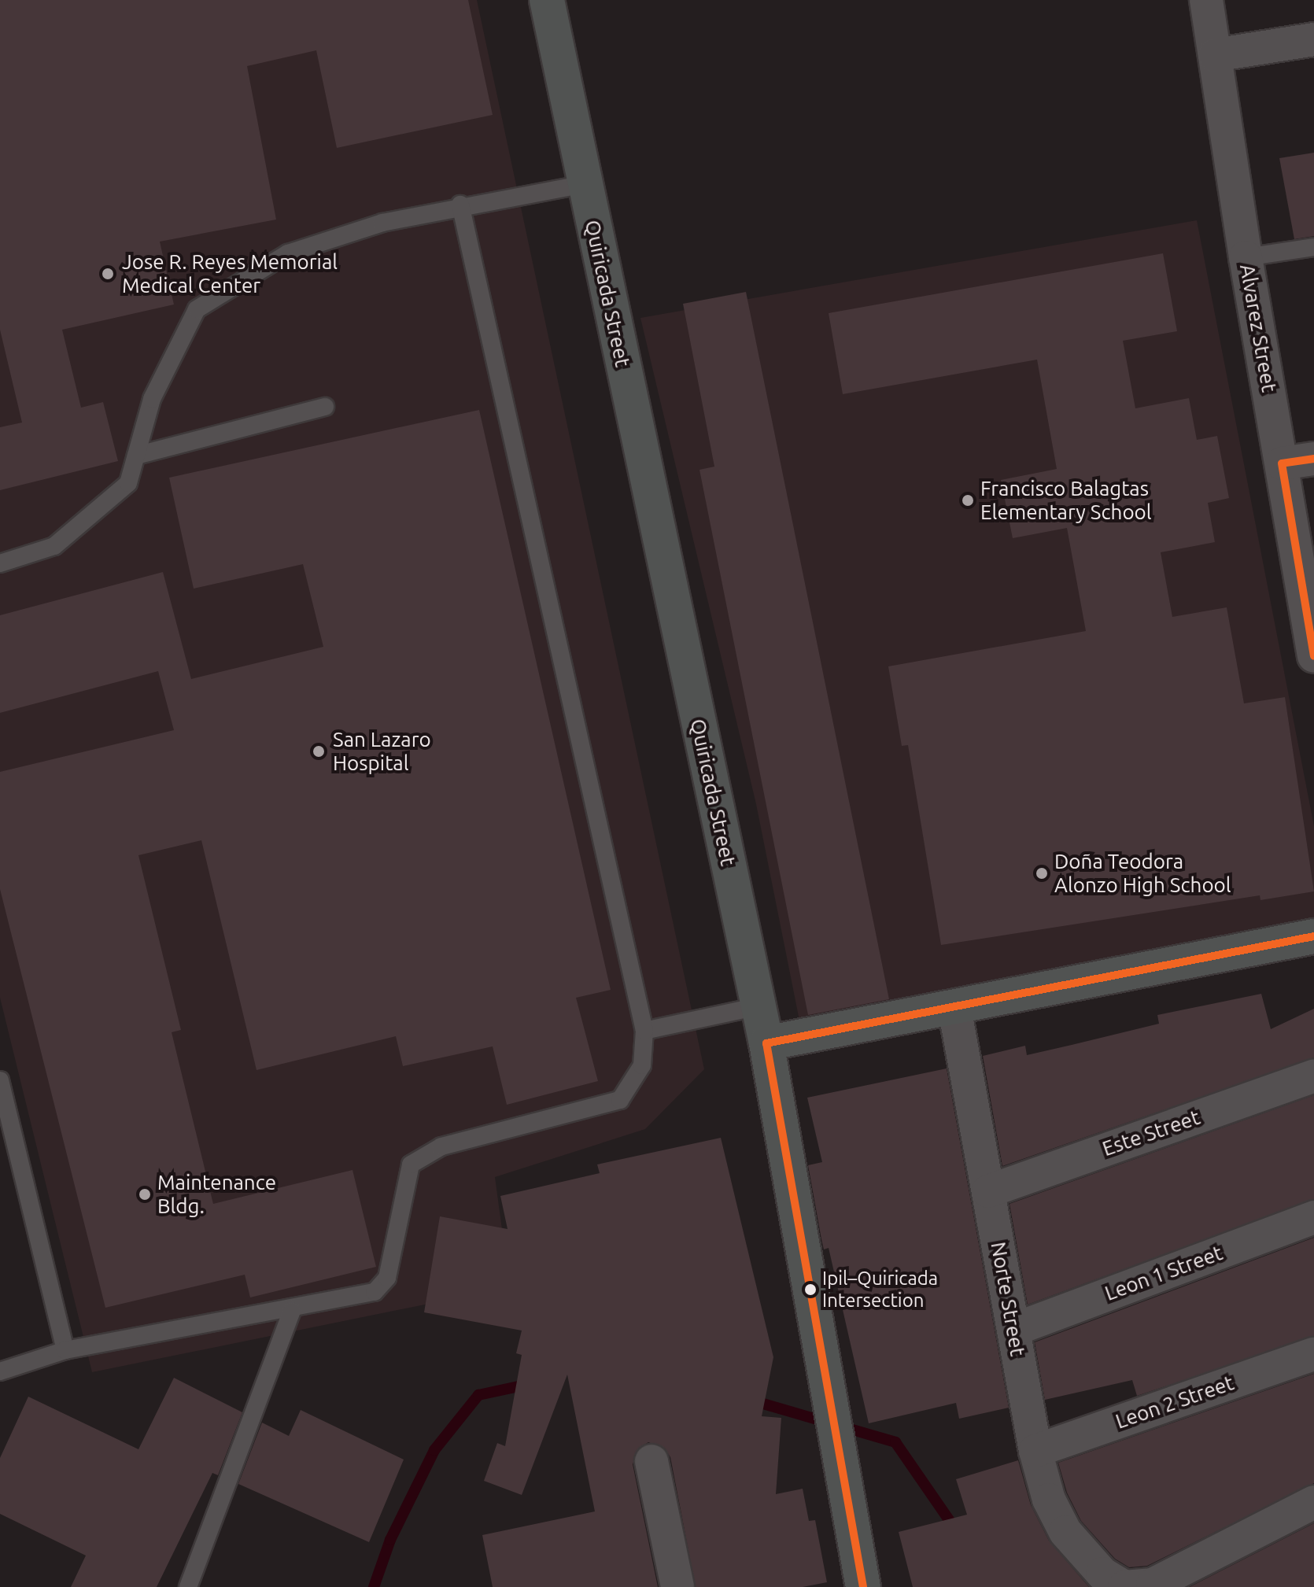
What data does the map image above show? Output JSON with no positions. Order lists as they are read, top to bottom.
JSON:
{
  "streets": {
    "street": [
      "Quiricada Street",
      "Alvarez Street",
      "Este Street",
      "Leon 1 Street",
      "Norte Street",
      "Leon 2 Street"
    ]
  },
  "crossings": [
    ["Este Street", "Norte Street"],
    ["Leon 1 Street", "Norte Street"],
    ["Norte Street", "Leon 2 Street"]
  ],
  "places": [
    "Jose R. Reyes Memorial Medical Center",
    "Francisco Balagtas Elementary School",
    "San Lazaro Hospital",
    "Doña Teodora Alonzo High School",
    "Maintenance Bldg.",
    "Ipil–Quiricada Intersection"
  ]
}
